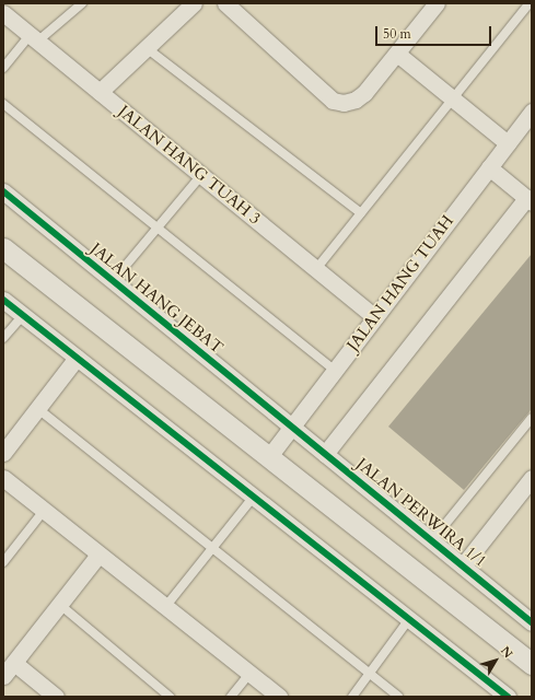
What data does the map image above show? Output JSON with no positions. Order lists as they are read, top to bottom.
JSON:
{
  "streets": {
    "street": [
      "JALAN HANG TUAH 3",
      "JALAN HANG TUAH",
      "JALAN HANG JEBAT",
      "JALAN PERWIRA 1/1"
    ]
  },
  "crossings": [
    ["JALAN HANG TUAH 3", "JALAN HANG TUAH"],
    ["JALAN HANG TUAH", "JALAN HANG JEBAT"],
    ["JALAN HANG TUAH", "JALAN PERWIRA 1/1"],
    ["JALAN HANG JEBAT", "JALAN PERWIRA 1/1"]
  ],
  "scale_bar": "50 m",
  "north": "top right"
}
